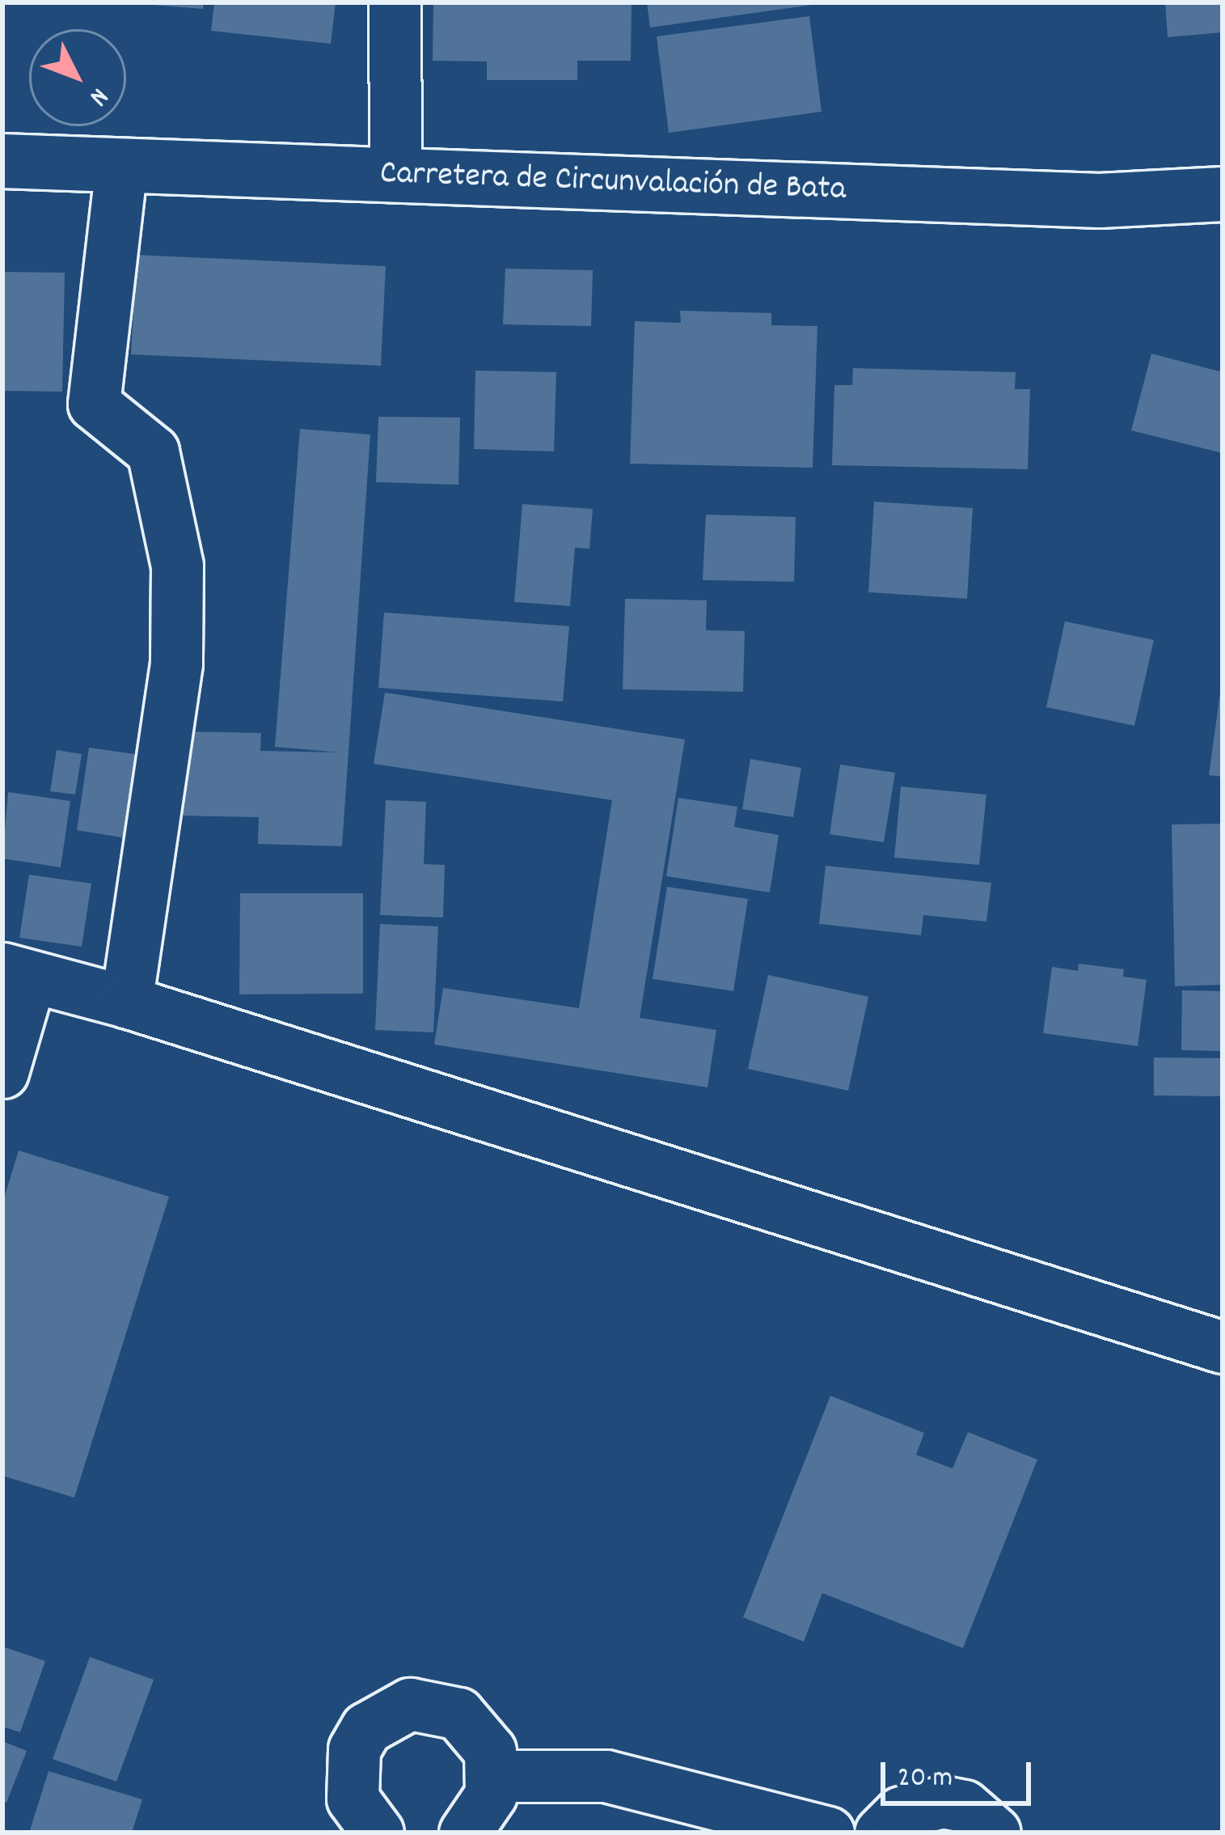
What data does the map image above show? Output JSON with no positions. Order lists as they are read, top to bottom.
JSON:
{
  "streets": {
    "main road": ["Carretera de Circunvalación de Bata"]
  },
  "scale_bar": "20 m",
  "north": "bottom right"
}
